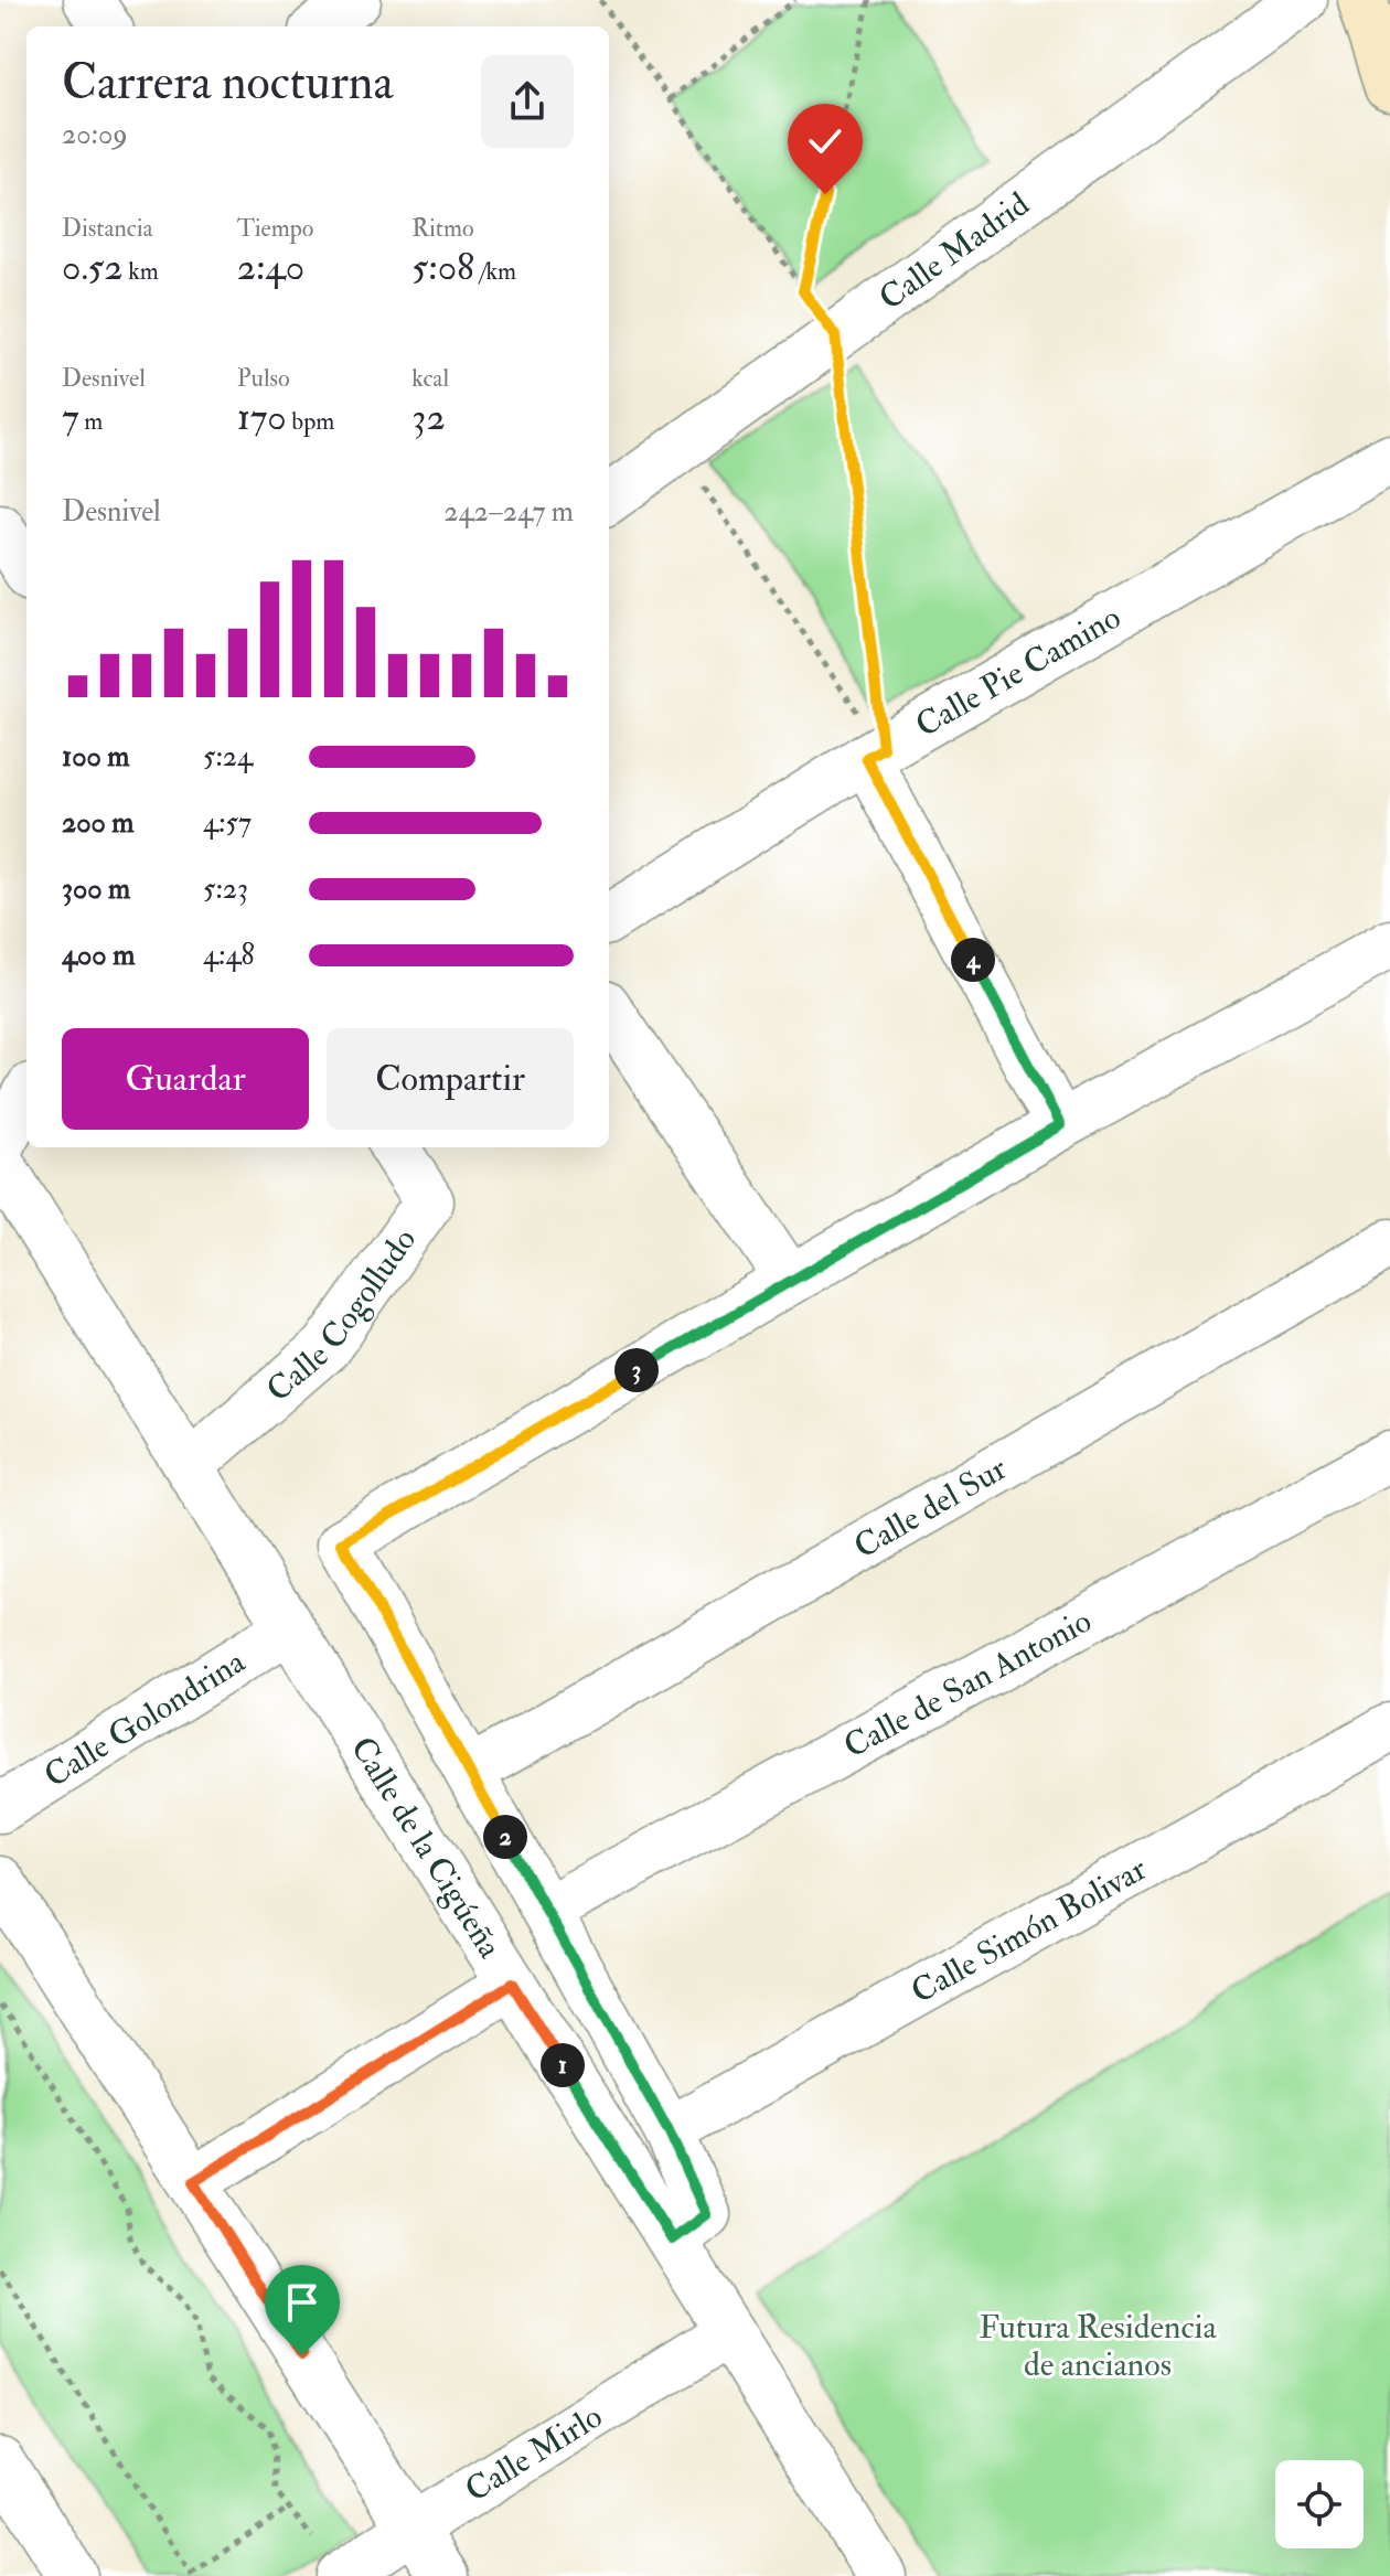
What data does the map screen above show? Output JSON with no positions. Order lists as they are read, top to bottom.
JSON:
{
  "streets": {
    "street": [
      "Calle Madrid",
      "Calle Pie Camino",
      "Calle Cogolludo",
      "Calle del Sur",
      "Calle de San Antonio",
      "Calle Golondrina",
      "Calle de la Cigúeña",
      "Calle Simón Bolivar",
      "Calle Mirlo"
    ]
  },
  "crossings": [
    ["Calle Cogolludo", "Calle de la Cigúeña"],
    ["Calle Golondrina", "Calle de la Cigúeña"],
    ["Calle de la Cigúeña", "Calle Mirlo"]
  ],
  "parks": ["Futura Residencia de ancianos"],
  "page": {
    "heading": ["Carrera nocturna", "20:09"],
    "stats": [
      ["Distancia", "0.52 km"],
      ["Tiempo", "2:40"],
      ["Ritmo", "5:08 /km"],
      ["Desnivel", "7 m"],
      ["Pulso", "170 bpm"],
      ["kcal", "32"]
    ],
    "chart": ["Desnivel", "242–247 m"],
    "list": [
      {
        "name": "100 m",
        "note": "5:24"
      },
      {
        "name": "200 m",
        "note": "4:57"
      },
      {
        "name": "300 m",
        "note": "5:23"
      },
      {
        "name": "400 m",
        "note": "4:48"
      }
    ],
    "pins": [
      "4",
      "3",
      "2",
      "1"
    ],
    "buttons": ["Guardar", "Compartir"]
  }
}
